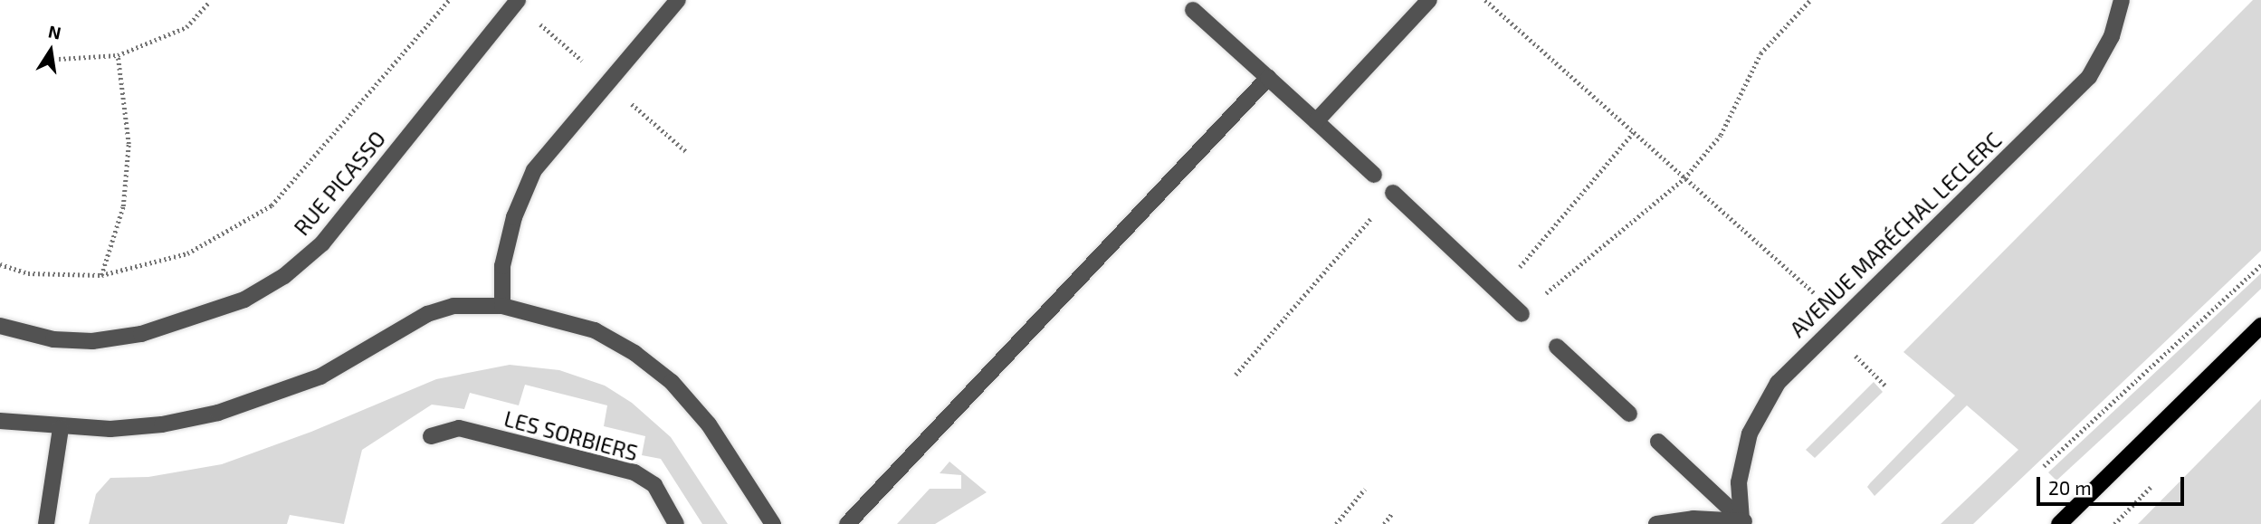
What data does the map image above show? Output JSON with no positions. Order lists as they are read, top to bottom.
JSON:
{
  "streets": {
    "street": ["RUE PICASSO", "AVENUE MARÉCHAL LECLERC", "LES SORBIERS"]
  },
  "scale_bar": "20 m",
  "north": "top"
}
